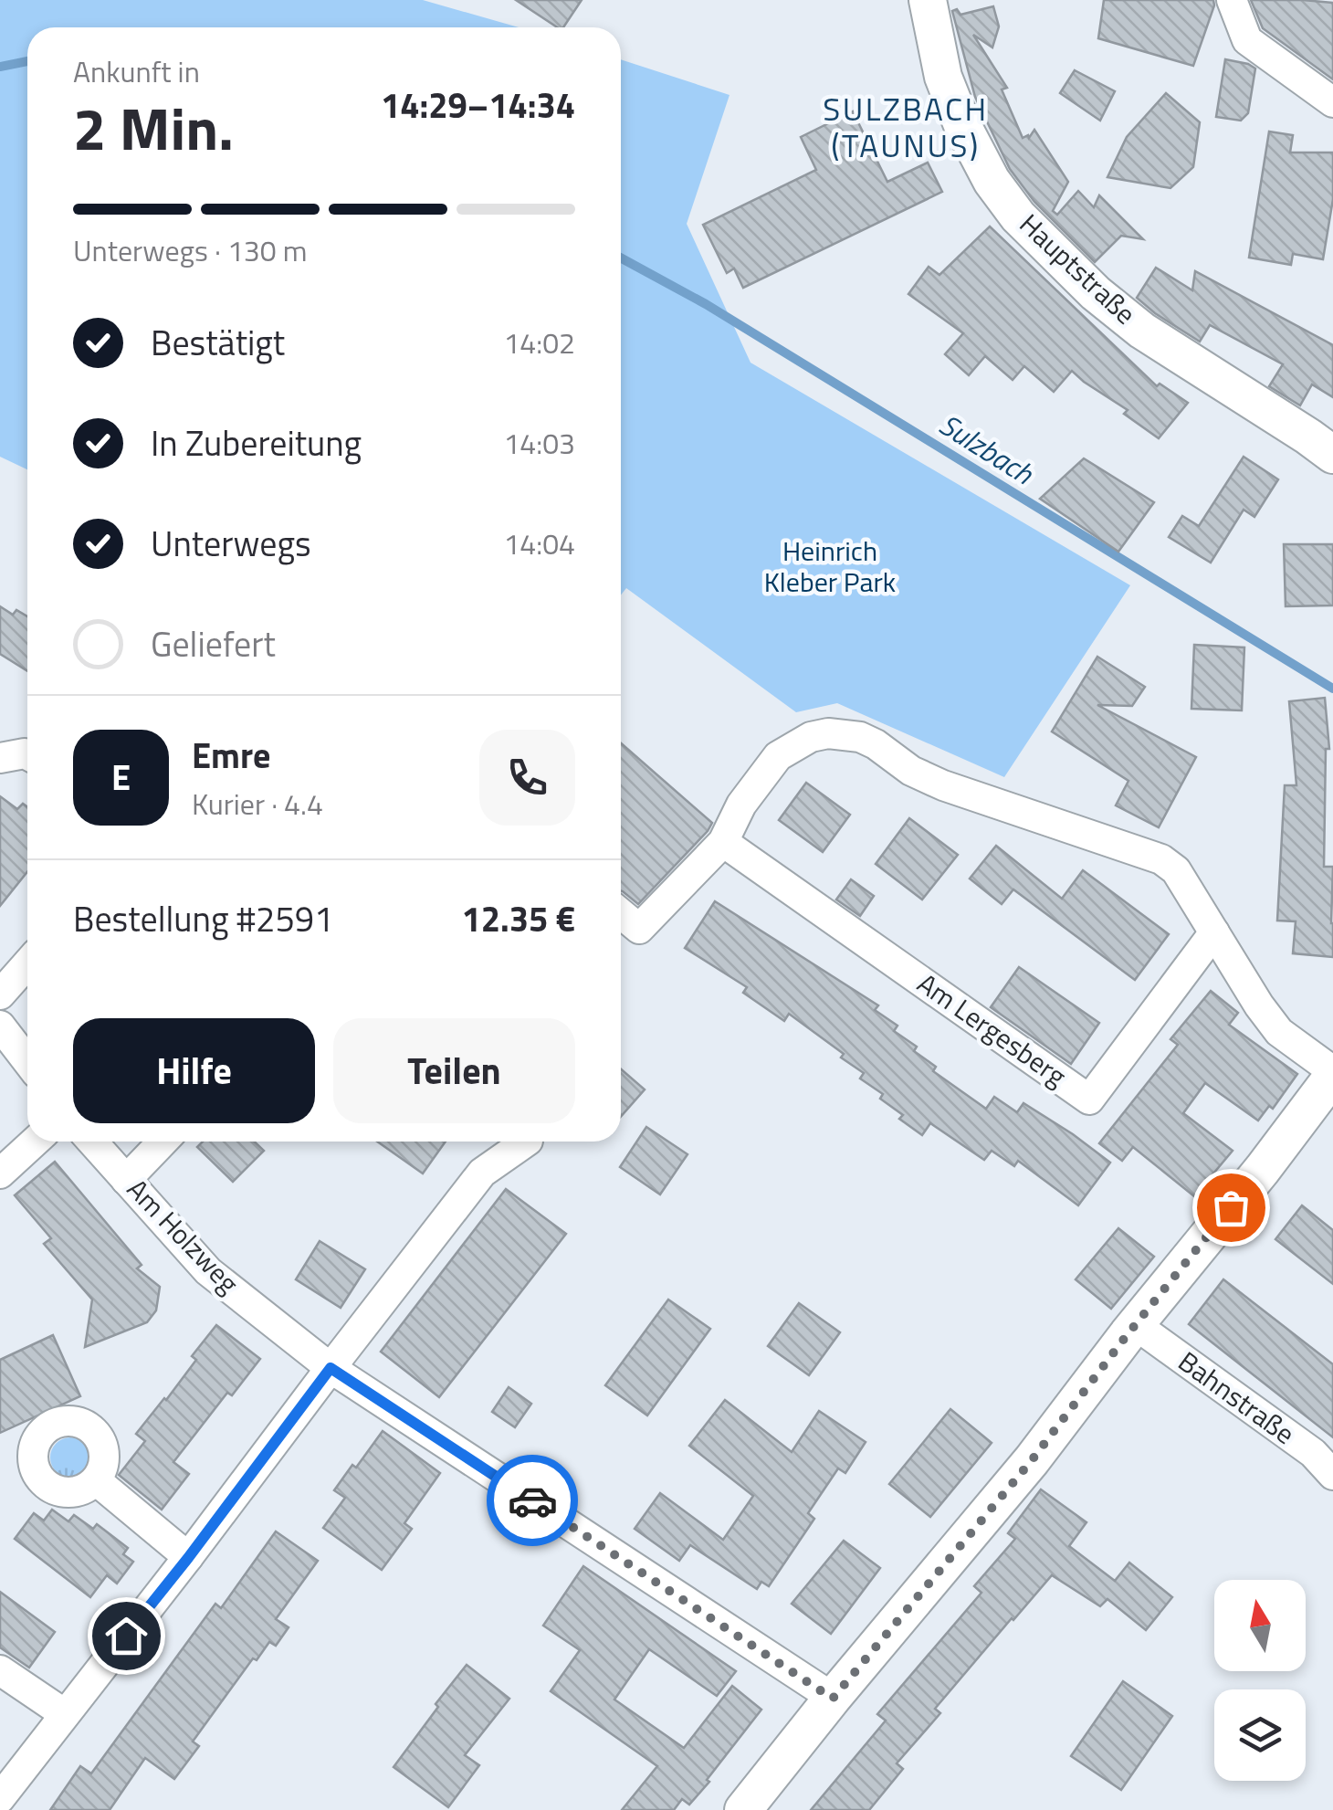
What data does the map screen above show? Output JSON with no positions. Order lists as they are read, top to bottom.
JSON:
{
  "streets": {
    "street": [
      "Hauptstraße",
      "Am Lergesberg",
      "Am Holzweg",
      "Bahnstraße"
    ]
  },
  "districts": ["SULZBACH (TAUNUS)"],
  "water": ["Sulzbach"],
  "parks": ["Heinrich Kleber Park"],
  "north": "top",
  "page": {
    "heading": ["2 Min.", "Ankunft in", "14:29–14:34"],
    "panel": [
      "Emre",
      "Kurier · 4.4",
      "Bestellung #2591",
      "12.35 €"
    ],
    "bar": "Unterwegs · 130 m",
    "list": [
      ["Bestätigt", "14:02"],
      ["In Zubereitung", "14:03"],
      ["Unterwegs", "14:04"],
      "Geliefert"
    ],
    "round": "E",
    "buttons": ["Hilfe", "Teilen"]
  }
}
